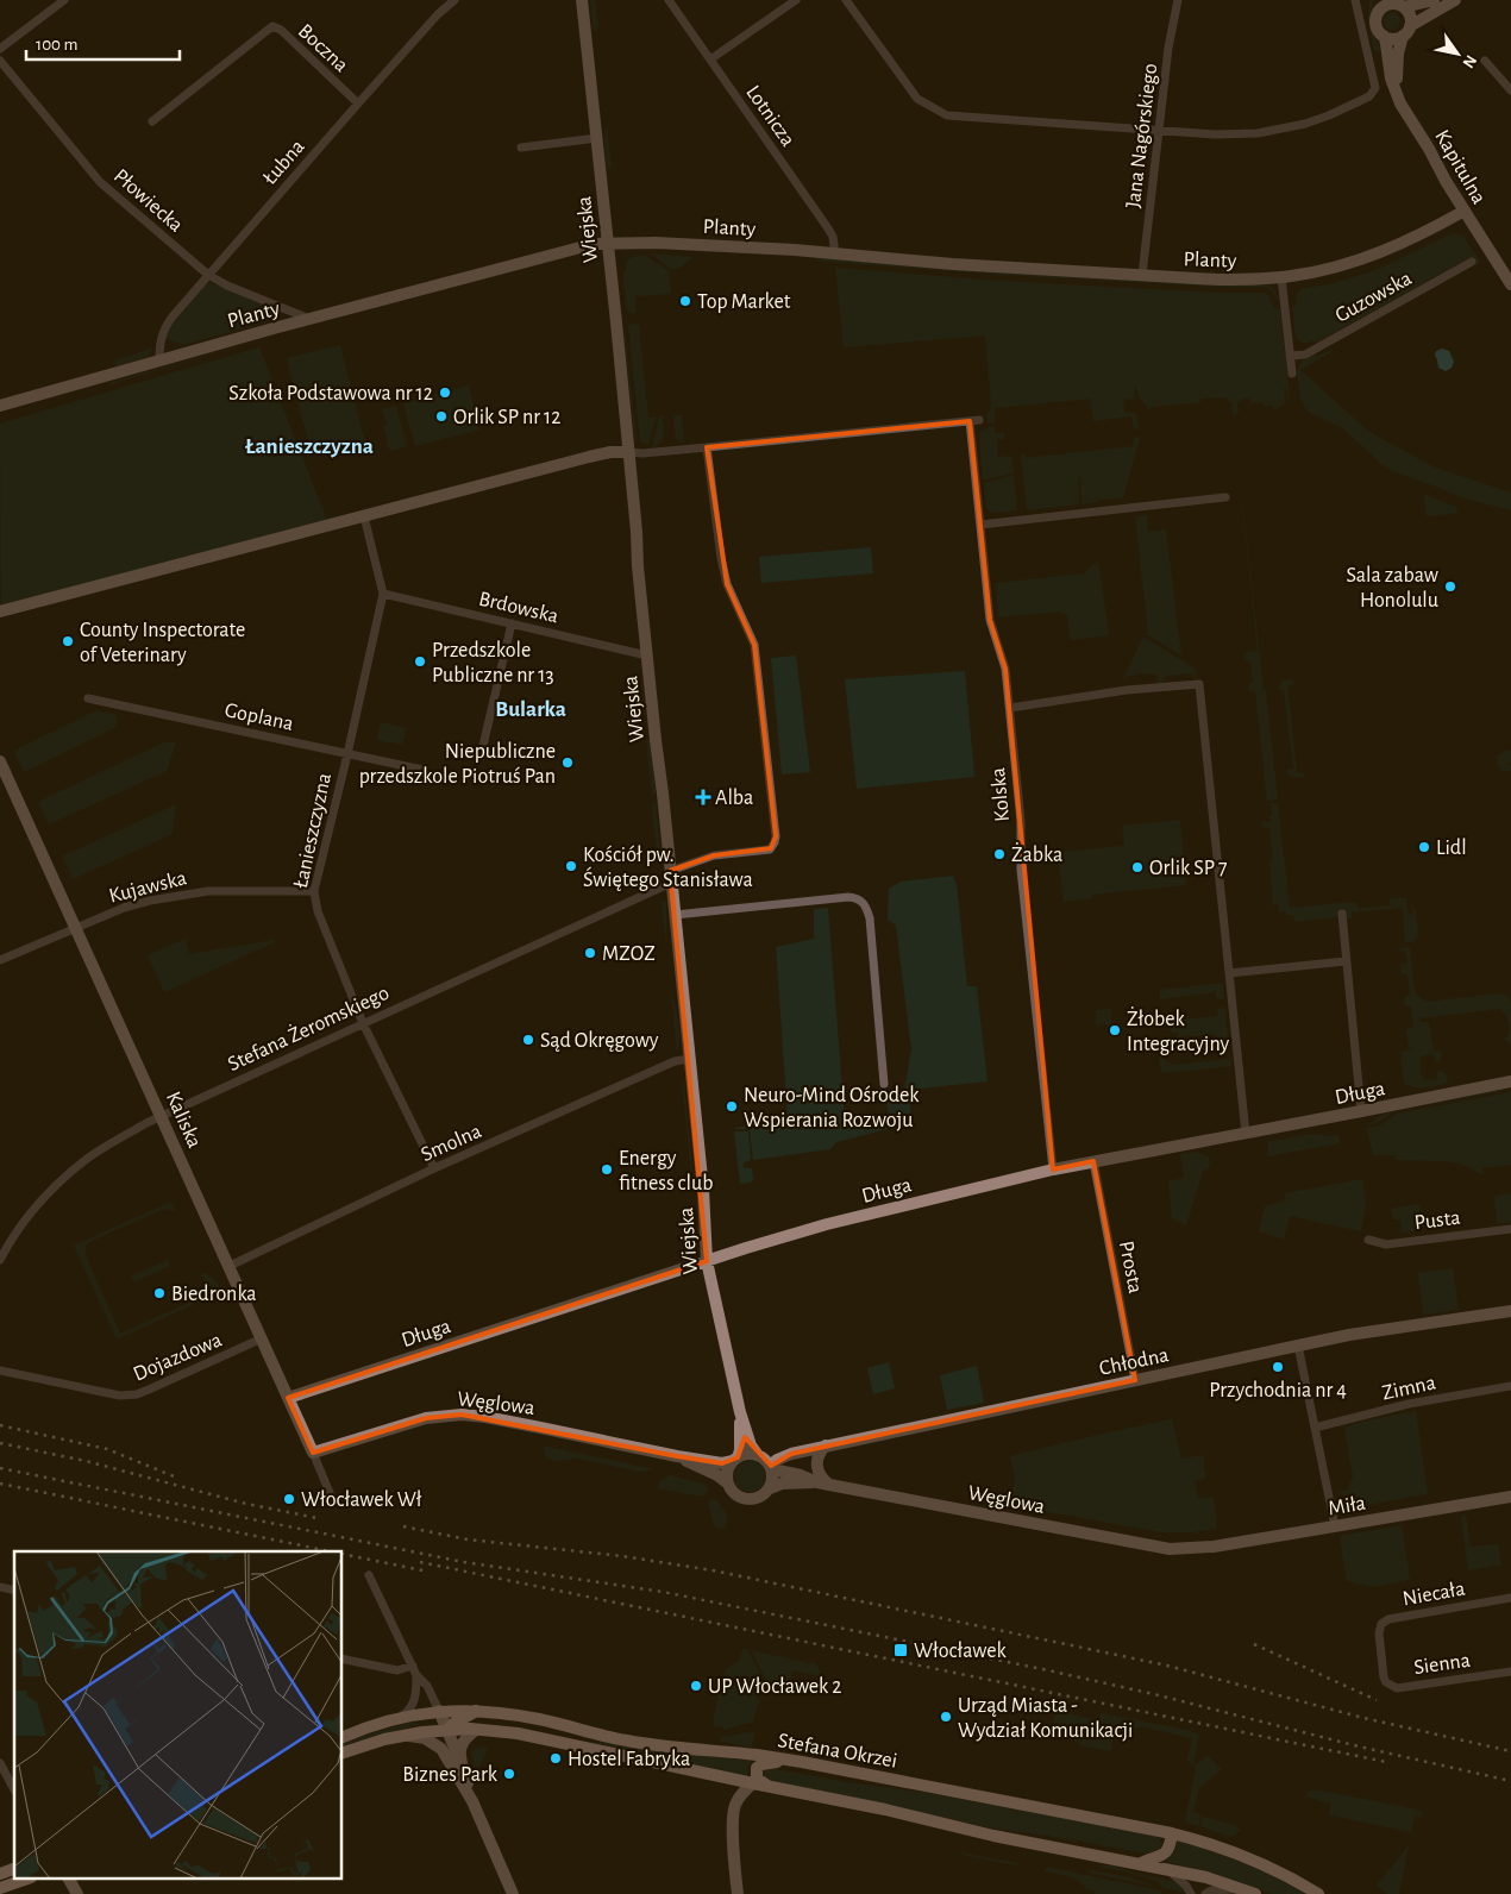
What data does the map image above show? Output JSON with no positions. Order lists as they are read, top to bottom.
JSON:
{
  "streets": {
    "main road": ["Stefana Okrzei"],
    "street": [
      "Boczna",
      "Lotnicza",
      "Jana Nagórskiego",
      "Łubna",
      "Kapitulna",
      "Płowiecka",
      "Planty",
      "Wiejska",
      "Guzowska",
      "Brdowska",
      "Goplana",
      "Kolska",
      "Łanieszczyzna",
      "Kujawska",
      "Stefana Żeromskiego",
      "Długa",
      "Kaliska",
      "Smolna",
      "Pusta",
      "Prosta",
      "Dojazdowa",
      "Chłodna",
      "Zimna",
      "Węglowa",
      "Miła",
      "Niecała",
      "Sienna"
    ]
  },
  "crossings": [
    ["Boczna", "Łubna"],
    ["Lotnicza", "Planty"],
    ["Jana Nagórskiego", "Planty"],
    ["Łubna", "Płowiecka"],
    ["Łubna", "Planty"],
    ["Kapitulna", "Planty"],
    ["Płowiecka", "Planty"],
    ["Planty", "Wiejska"],
    ["Wiejska", "Brdowska"],
    ["Wiejska", "Stefana Żeromskiego"],
    ["Wiejska", "Długa"],
    ["Wiejska", "Smolna"],
    ["Wiejska", "Chłodna"],
    ["Wiejska", "Węglowa"],
    ["Brdowska", "Łanieszczyzna"],
    ["Goplana", "Łanieszczyzna"],
    ["Kolska", "Długa"],
    ["Łanieszczyzna", "Kujawska"],
    ["Łanieszczyzna", "Stefana Żeromskiego"],
    ["Łanieszczyzna", "Smolna"],
    ["Kujawska", "Kaliska"],
    ["Stefana Żeromskiego", "Kaliska"],
    ["Długa", "Kaliska"],
    ["Długa", "Prosta"],
    ["Kaliska", "Smolna"],
    ["Kaliska", "Dojazdowa"],
    ["Kaliska", "Węglowa"],
    ["Prosta", "Chłodna"],
    ["Chłodna", "Węglowa"],
    ["Węglowa", "Miła"],
    ["Niecała", "Sienna"]
  ],
  "districts": ["Łanieszczyzna", "Bularka"],
  "places": {
    "other": [
      "Top Market",
      "Szkoła Podstawowa nr 12",
      "Orlik SP nr 12",
      "Sala zabaw Honolulu",
      "County Inspectorate of Veterinary",
      "Przedszkole Publiczne nr 13",
      "Niepubliczne przedszkole Piotruś Pan",
      "Lidl",
      "Żabka",
      "Kościół pw. Świętego Stanisława",
      "Orlik SP 7",
      "MZOZ",
      "Żłobek Integracyjny",
      "Sąd Okręgowy",
      "Neuro-Mind Ośrodek Wspierania Rozwoju",
      "Energy fitness club",
      "Biedronka",
      "Przychodnia nr 4",
      "Włocławek Wł",
      "UP Włocławek 2",
      "Urząd Miasta - Wydział Komunikacji",
      "Hostel Fabryka",
      "Biznes Park"
    ],
    "health": ["Alba"],
    "transit": ["Włocławek"]
  },
  "scale_bar": "100 m",
  "north": "bottom right"
}
